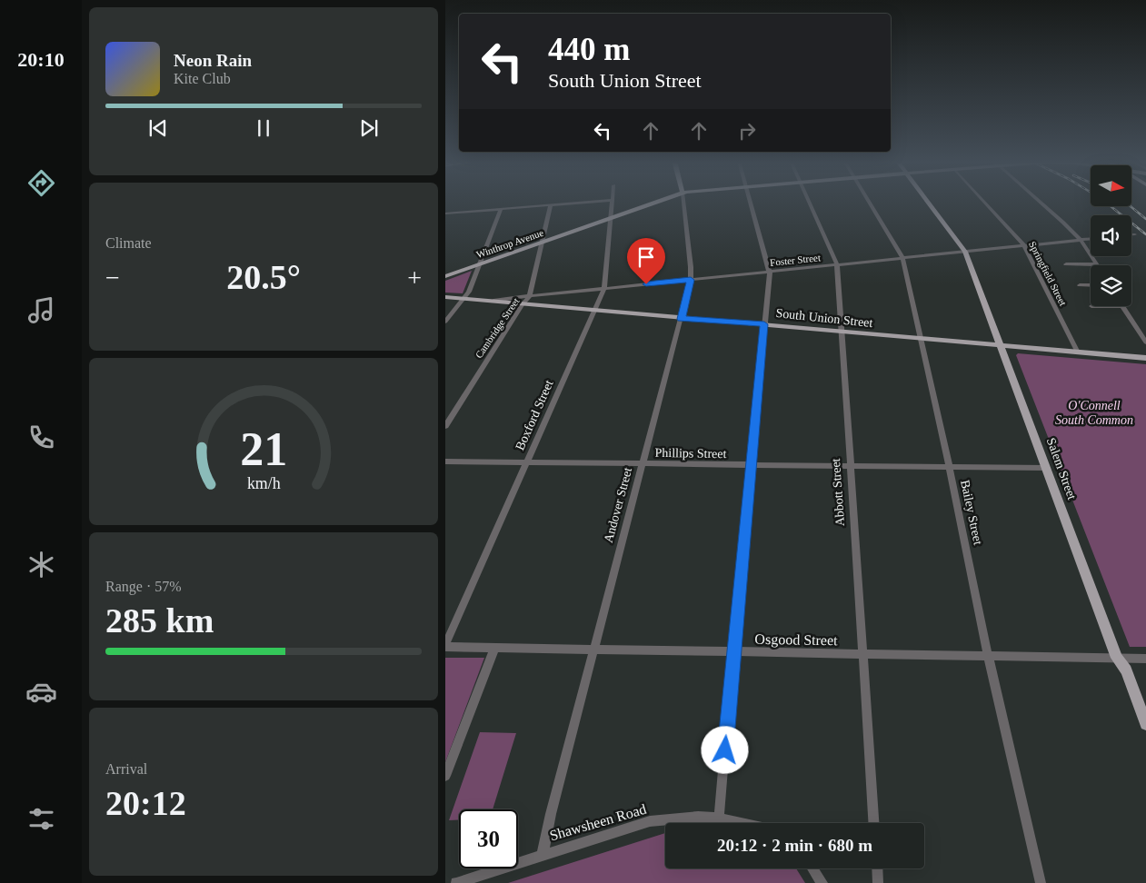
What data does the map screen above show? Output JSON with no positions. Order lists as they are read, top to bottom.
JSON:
{
  "streets": {
    "main road": ["Winthrop Avenue", "South Union Street", "Salem Street"],
    "street": [
      "Foster Street",
      "Springfield Street",
      "Cambridge Street",
      "Boxford Street",
      "Phillips Street",
      "Abbott Street",
      "Andover Street",
      "Bailey Street",
      "Osgood Street",
      "Shawsheen Road"
    ]
  },
  "crossings": [
    ["Winthrop Avenue", "Cambridge Street"],
    ["Winthrop Avenue", "Boxford Street"],
    ["Foster Street", "Springfield Street"],
    ["Foster Street", "South Union Street"],
    ["Foster Street", "Cambridge Street"],
    ["Foster Street", "Boxford Street"],
    ["Foster Street", "Salem Street"],
    ["Foster Street", "Abbott Street"],
    ["Foster Street", "Andover Street"],
    ["Foster Street", "Bailey Street"],
    ["Springfield Street", "South Union Street"],
    ["South Union Street", "Cambridge Street"],
    ["South Union Street", "Boxford Street"],
    ["South Union Street", "Salem Street"],
    ["South Union Street", "Abbott Street"],
    ["South Union Street", "Andover Street"],
    ["South Union Street", "Bailey Street"],
    ["Boxford Street", "Phillips Street"],
    ["Boxford Street", "Osgood Street"],
    ["Phillips Street", "Salem Street"],
    ["Phillips Street", "Abbott Street"],
    ["Phillips Street", "Andover Street"],
    ["Phillips Street", "Bailey Street"],
    ["Salem Street", "Osgood Street"],
    ["Abbott Street", "Osgood Street"],
    ["Andover Street", "Osgood Street"],
    ["Andover Street", "Shawsheen Road"],
    ["Bailey Street", "Osgood Street"]
  ],
  "parks": ["O'Connell South Common"],
  "north": "right",
  "page": {
    "tabs": "20:10",
    "turn": ["440 m", "South Union Street"],
    "song": ["Neon Rain", "Kite Club"],
    "tile": [
      "Climate",
      ["Range · 57%", "285 km"],
      ["Arrival", "20:12"]
    ],
    "heat": ["−", "20.5°", "+"],
    "limit": "30",
    "trip": "20:12 · 2 min · 680 m",
    "gauge": ["21", "km/h"]
  }
}
